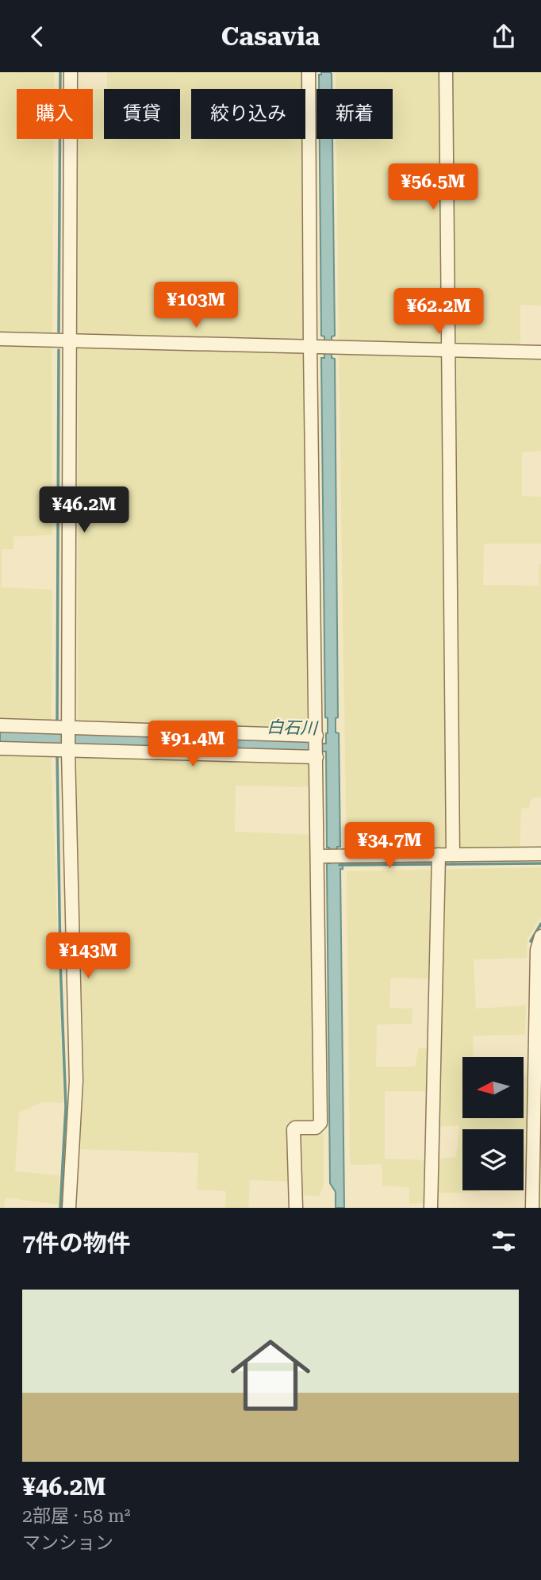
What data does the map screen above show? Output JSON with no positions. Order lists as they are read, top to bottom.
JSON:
{
  "water": ["白石川"],
  "north": "left",
  "page": {
    "header": "Casavia",
    "chip": [
      "購入",
      "賃貸",
      "絞り込み",
      "新着"
    ],
    "price": [
      "¥56.5M",
      "¥103M",
      "¥62.2M",
      "¥46.2M",
      "¥91.4M",
      "¥34.7M",
      "¥143M"
    ],
    "heading": "7件の物件",
    "list": [
      {
        "name": "¥46.2M",
        "note": "2部屋 · 58 m² · マンション"
      }
    ]
  }
}
